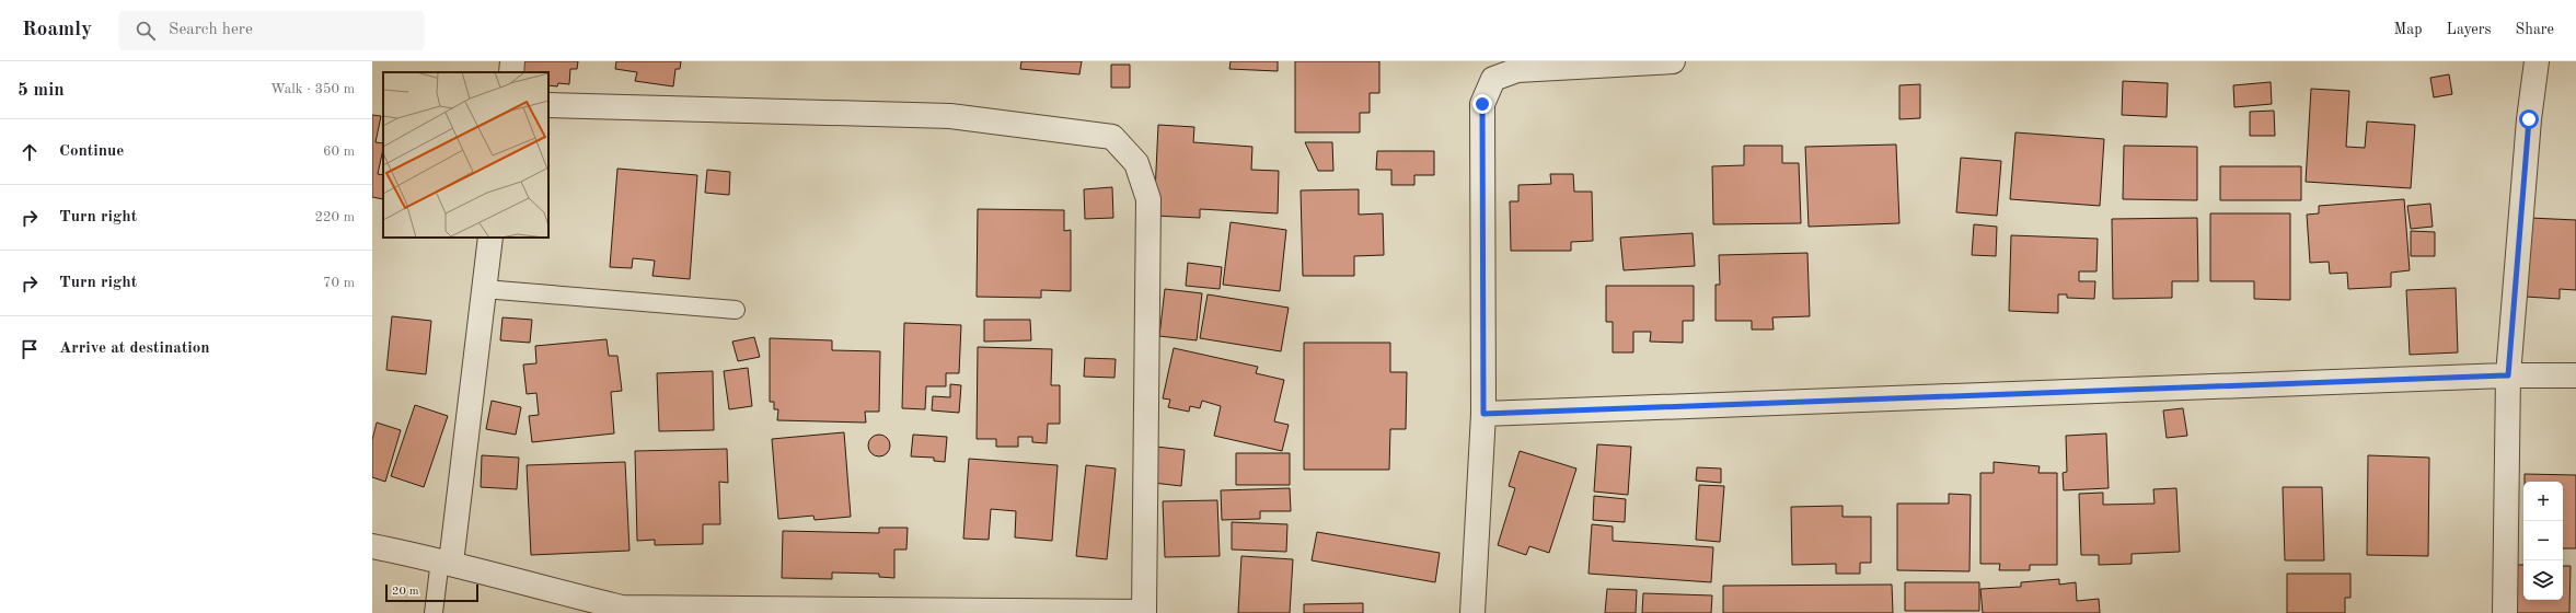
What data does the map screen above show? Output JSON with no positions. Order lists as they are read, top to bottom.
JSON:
{
  "scale_bar": "20 m",
  "page": {
    "header": "Roamly",
    "search": "Search here",
    "nav": ["Map", "Layers", "Share"],
    "heading": ["5 min", "Walk · 350 m"],
    "list": [
      ["Continue", "60 m"],
      ["Turn right", "220 m"],
      ["Turn right", "70 m"],
      "Arrive at destination"
    ],
    "map_buttons": ["+", "−"],
    "scale": "20 m"
  }
}
